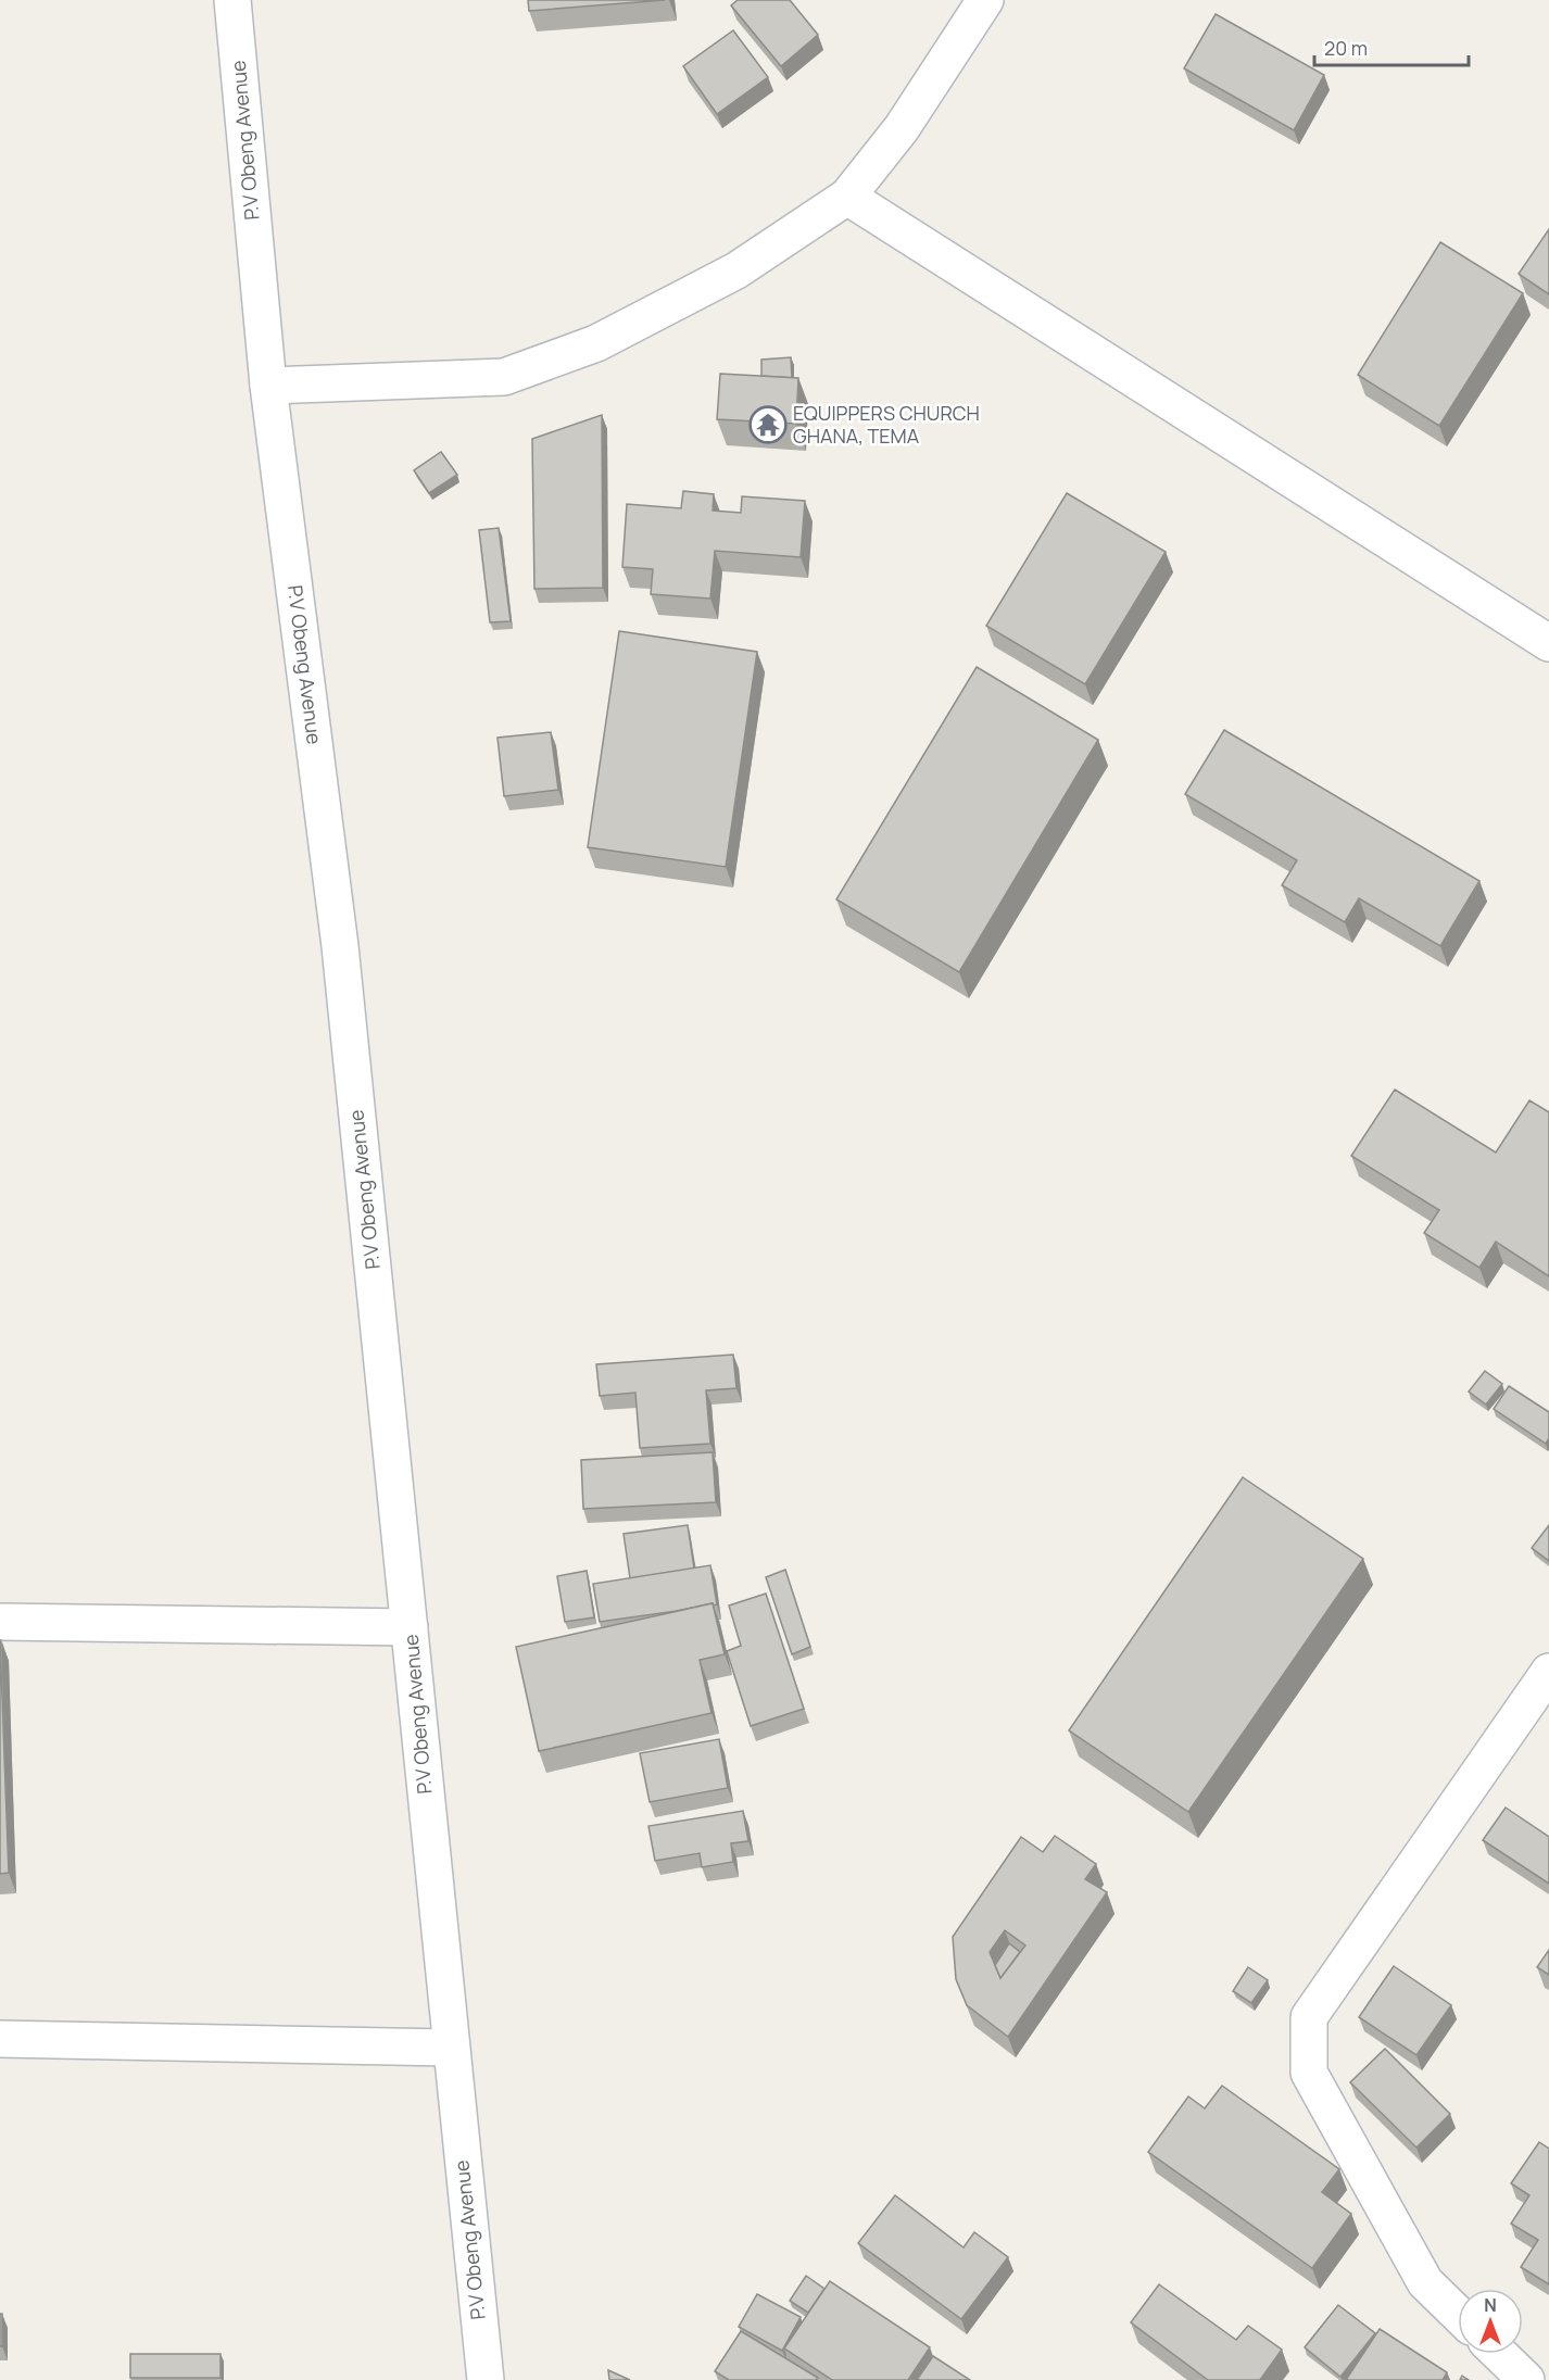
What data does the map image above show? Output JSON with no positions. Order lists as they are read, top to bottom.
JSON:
{
  "streets": {
    "street": ["P.V Obeng Avenue"]
  },
  "places": {
    "temple": ["EQUIPPERS CHURCH GHANA, TEMA"]
  },
  "scale_bar": "20 m",
  "north": "top"
}
